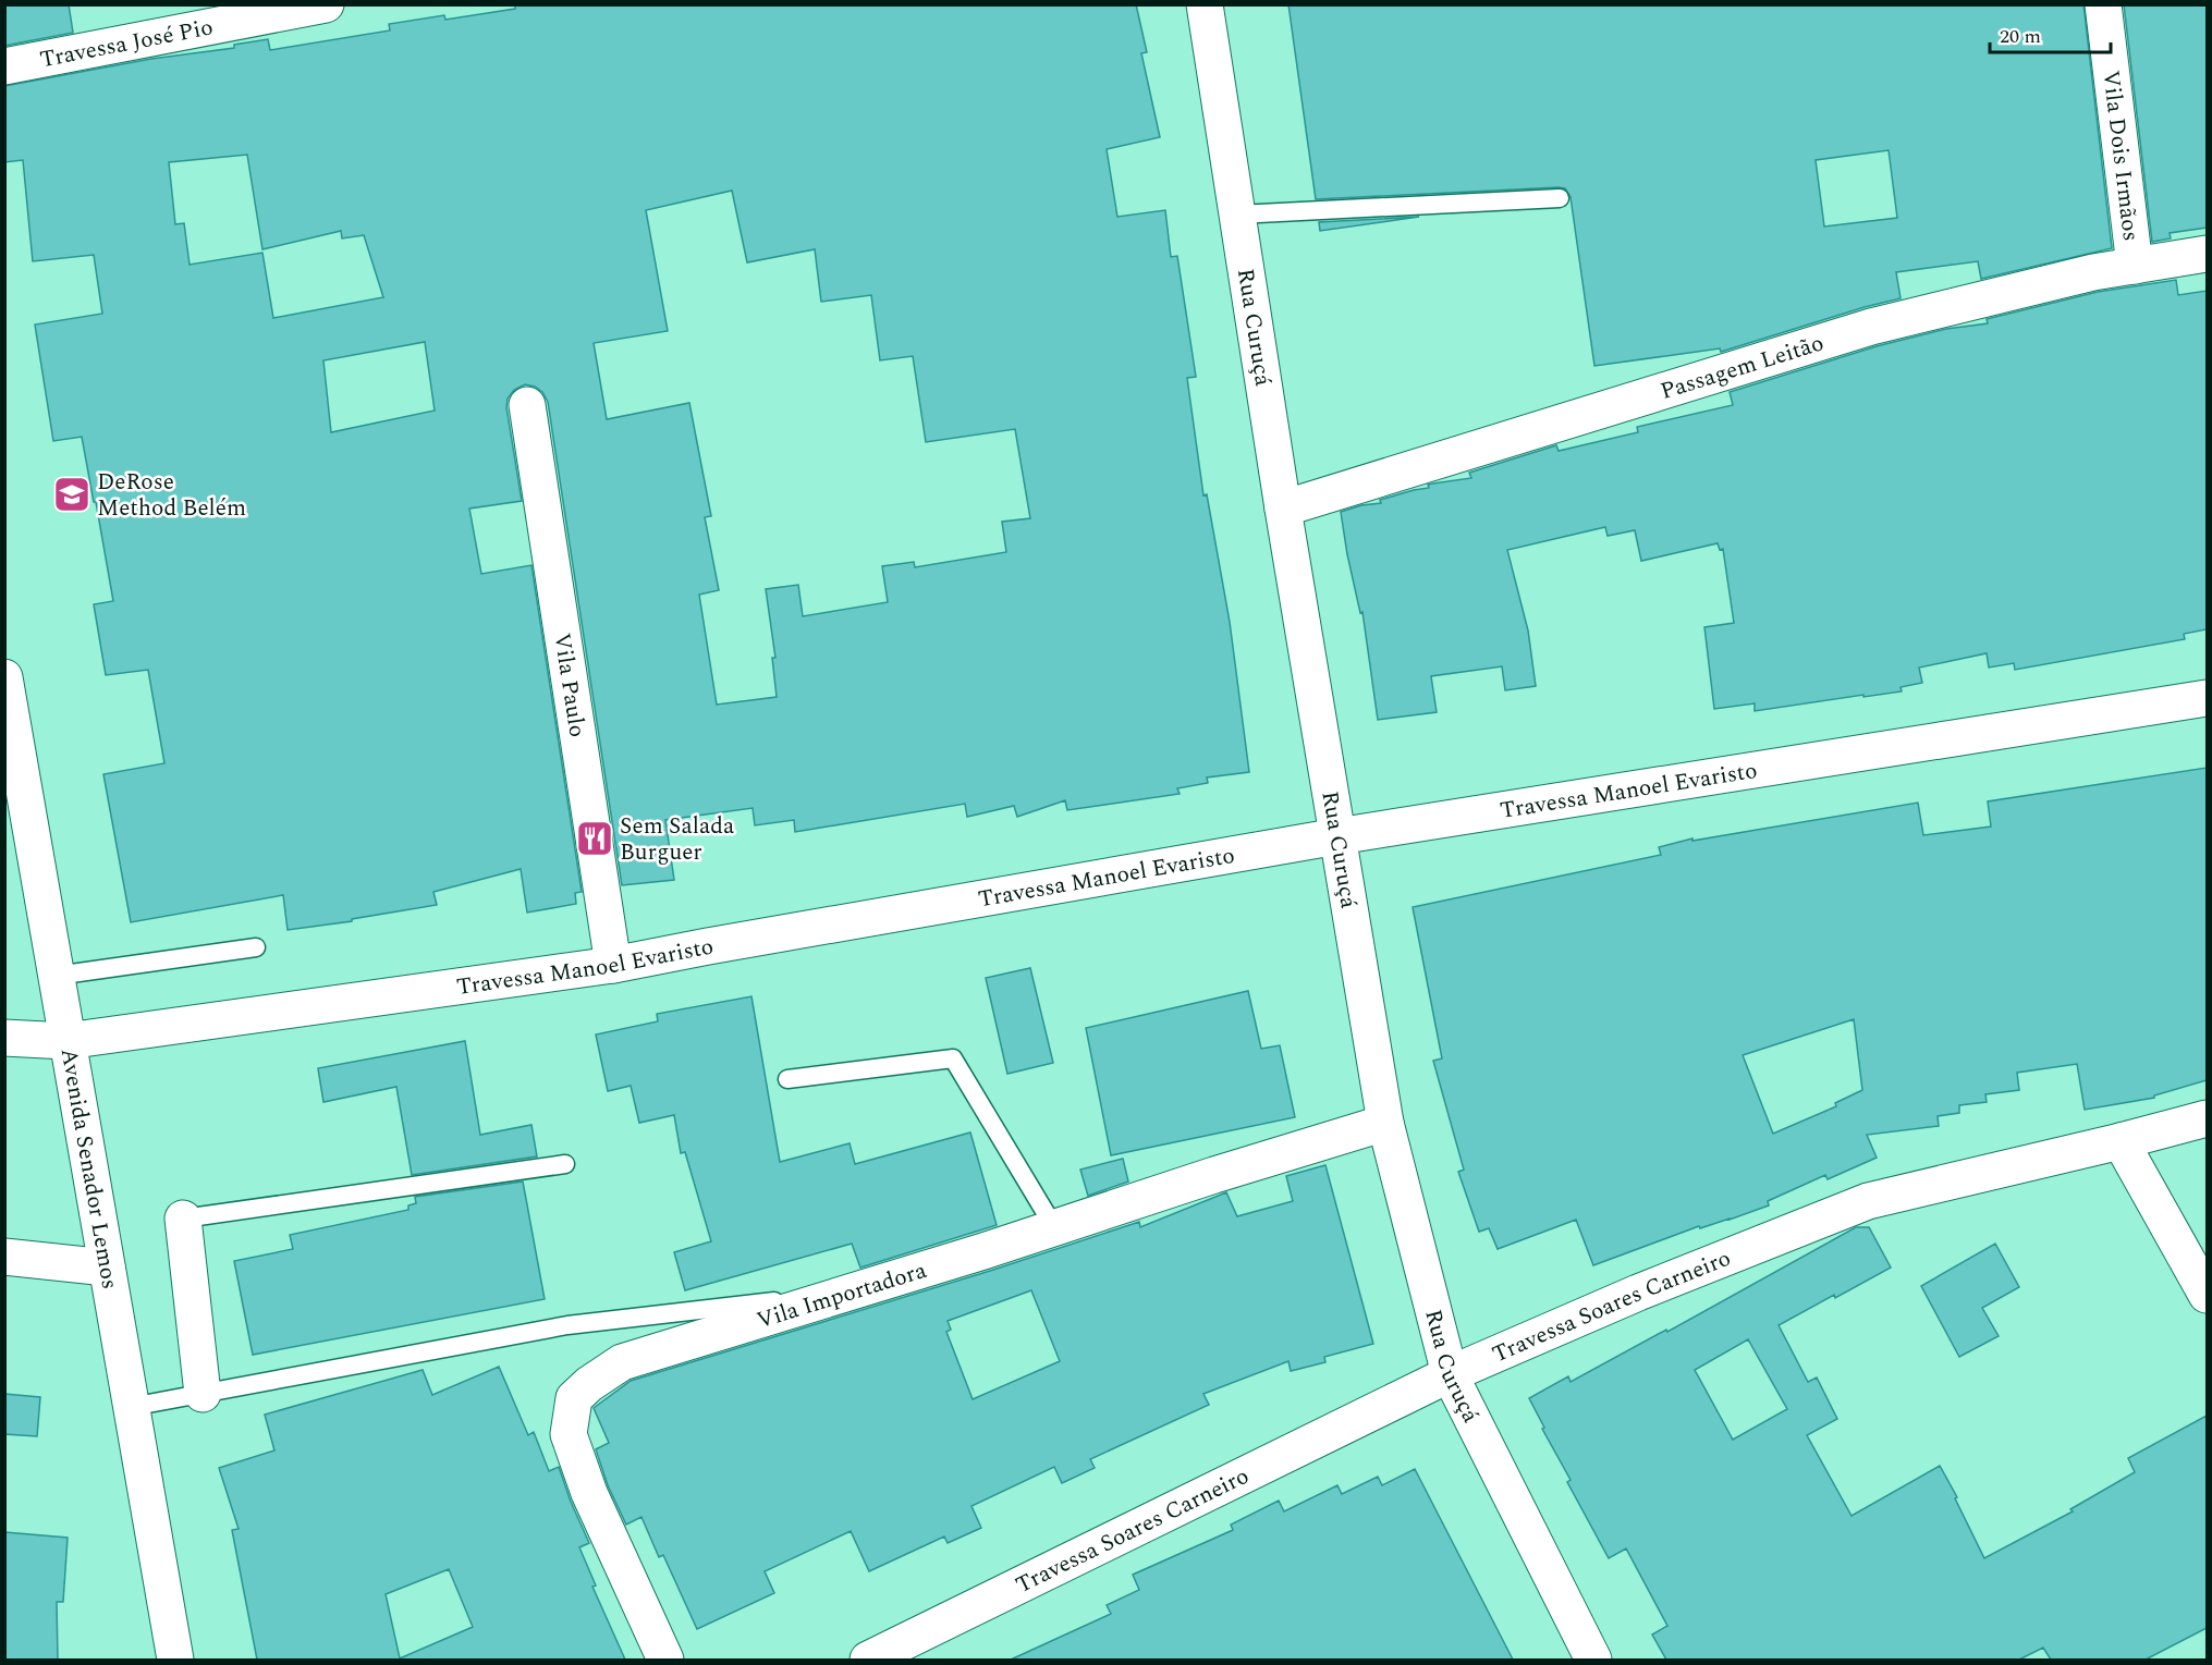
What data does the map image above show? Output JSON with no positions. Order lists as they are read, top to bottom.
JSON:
{
  "streets": {
    "street": [
      "Travessa José Pio",
      "Vila Dois Irmãos",
      "Rua Curuçá",
      "Passagem Leitão",
      "Vila Paulo",
      "Travessa Manoel Evaristo",
      "Avenida Senador Lemos",
      "Vila Importadora",
      "Travessa Soares Carneiro"
    ]
  },
  "crossings": [
    ["Vila Dois Irmãos", "Passagem Leitão"],
    ["Rua Curuçá", "Passagem Leitão"],
    ["Rua Curuçá", "Travessa Manoel Evaristo"],
    ["Rua Curuçá", "Vila Importadora"],
    ["Rua Curuçá", "Travessa Soares Carneiro"],
    ["Vila Paulo", "Travessa Manoel Evaristo"],
    ["Travessa Manoel Evaristo", "Avenida Senador Lemos"]
  ],
  "places": {
    "school or university": ["DeRose Method Belém"],
    "restaurant": ["Sem Salada Burguer"]
  },
  "scale_bar": "20 m"
}
